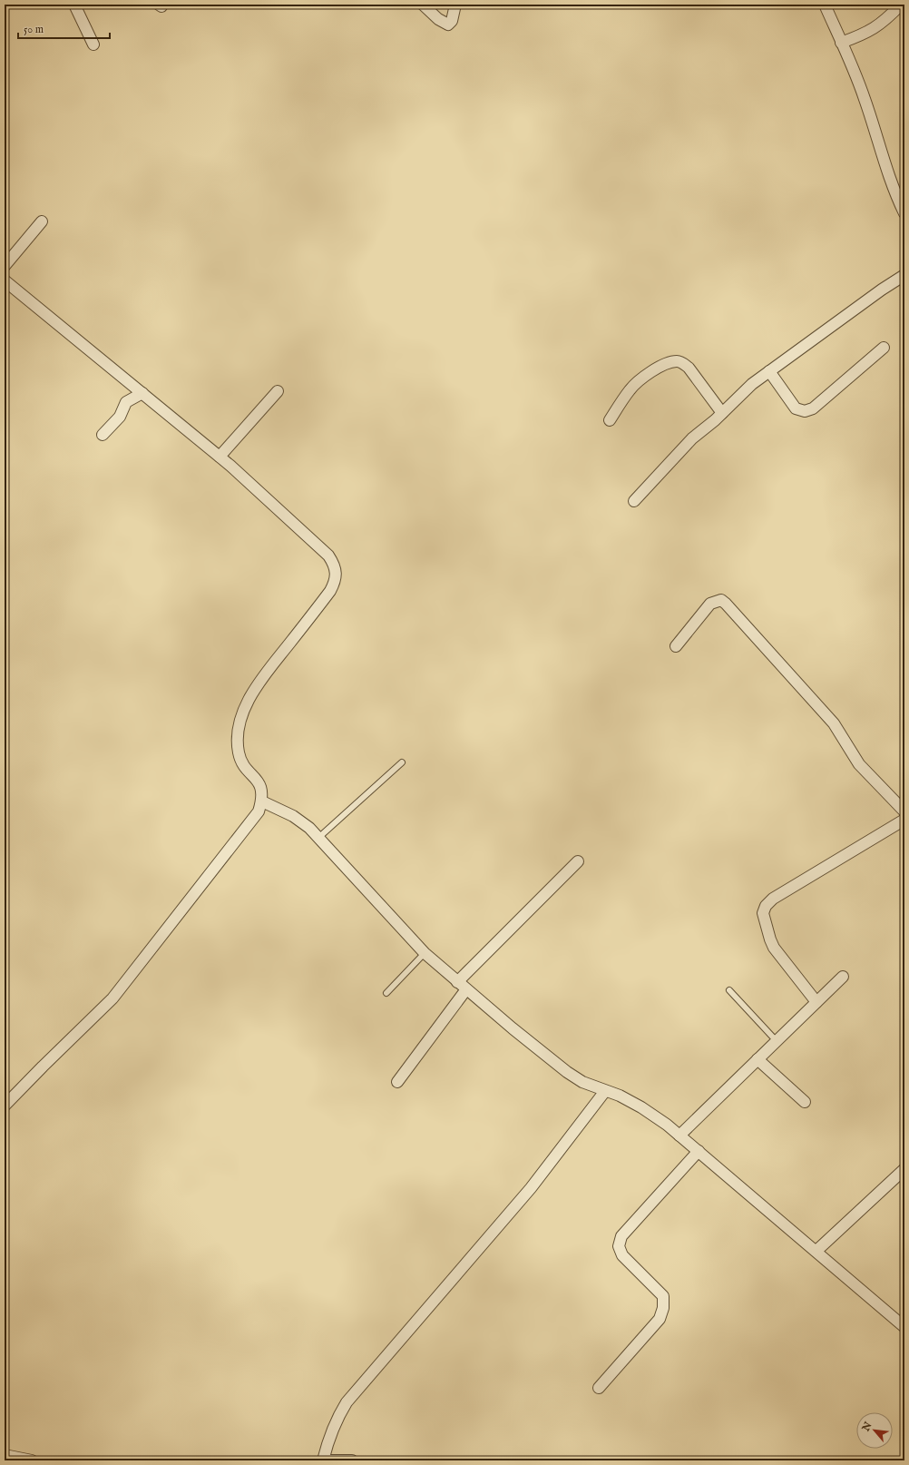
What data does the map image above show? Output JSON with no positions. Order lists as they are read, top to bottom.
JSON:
{
  "scale_bar": "50 m",
  "north": "top left"
}
